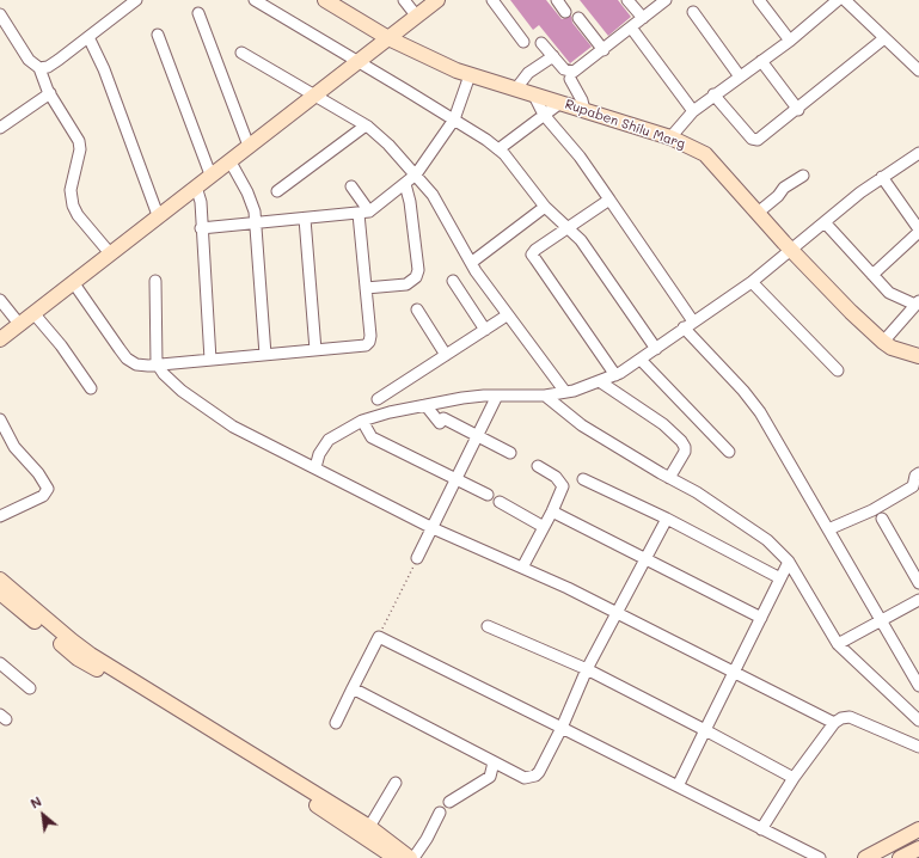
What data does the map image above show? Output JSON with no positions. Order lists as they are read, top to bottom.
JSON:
{
  "streets": {
    "street": ["Rupaben Shilu Marg"]
  },
  "north": "top left"
}
